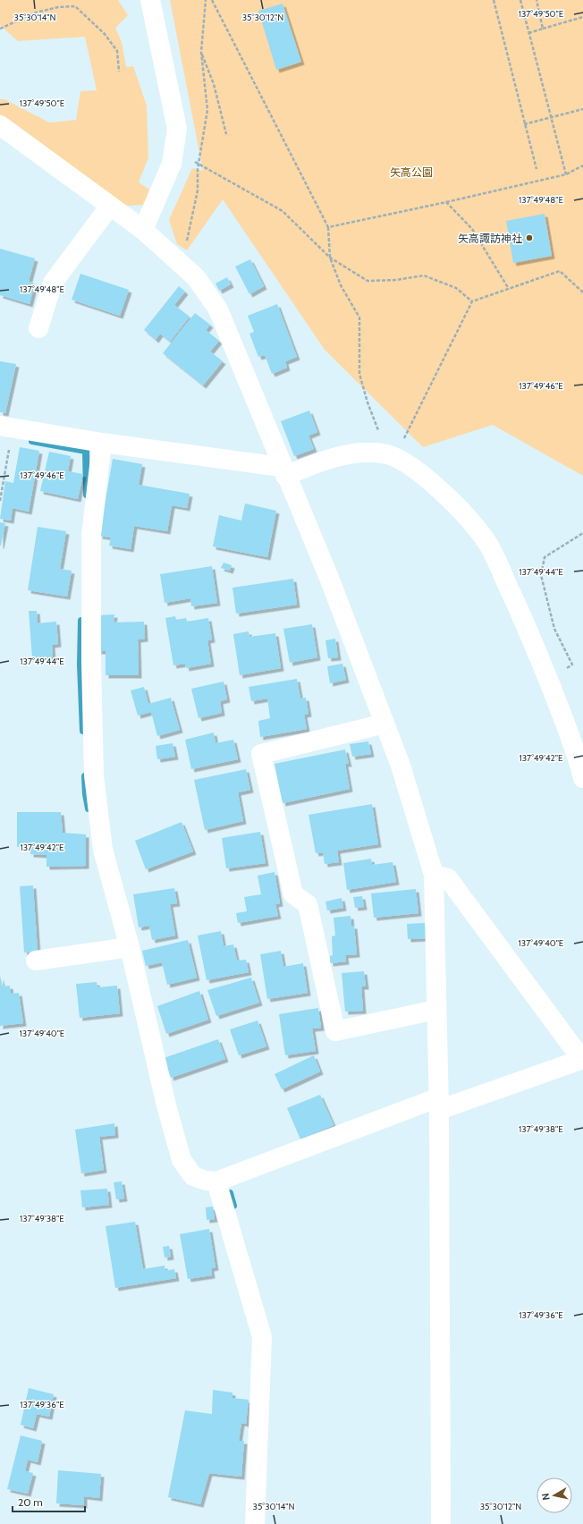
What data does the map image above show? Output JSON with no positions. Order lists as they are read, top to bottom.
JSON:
{
  "parks": ["矢高公園"],
  "places": ["矢高諏訪神社"],
  "scale_bar": "20 m",
  "north": "left",
  "coordinates": [
    "137°49'50\"E",
    "35°30'14\"N",
    "35°30'12\"N",
    "137°49'48\"E",
    "137°49'46\"E",
    "137°49'44\"E",
    "137°49'42\"E",
    "137°49'40\"E",
    "137°49'38\"E",
    "137°49'36\"E"
  ]
}
